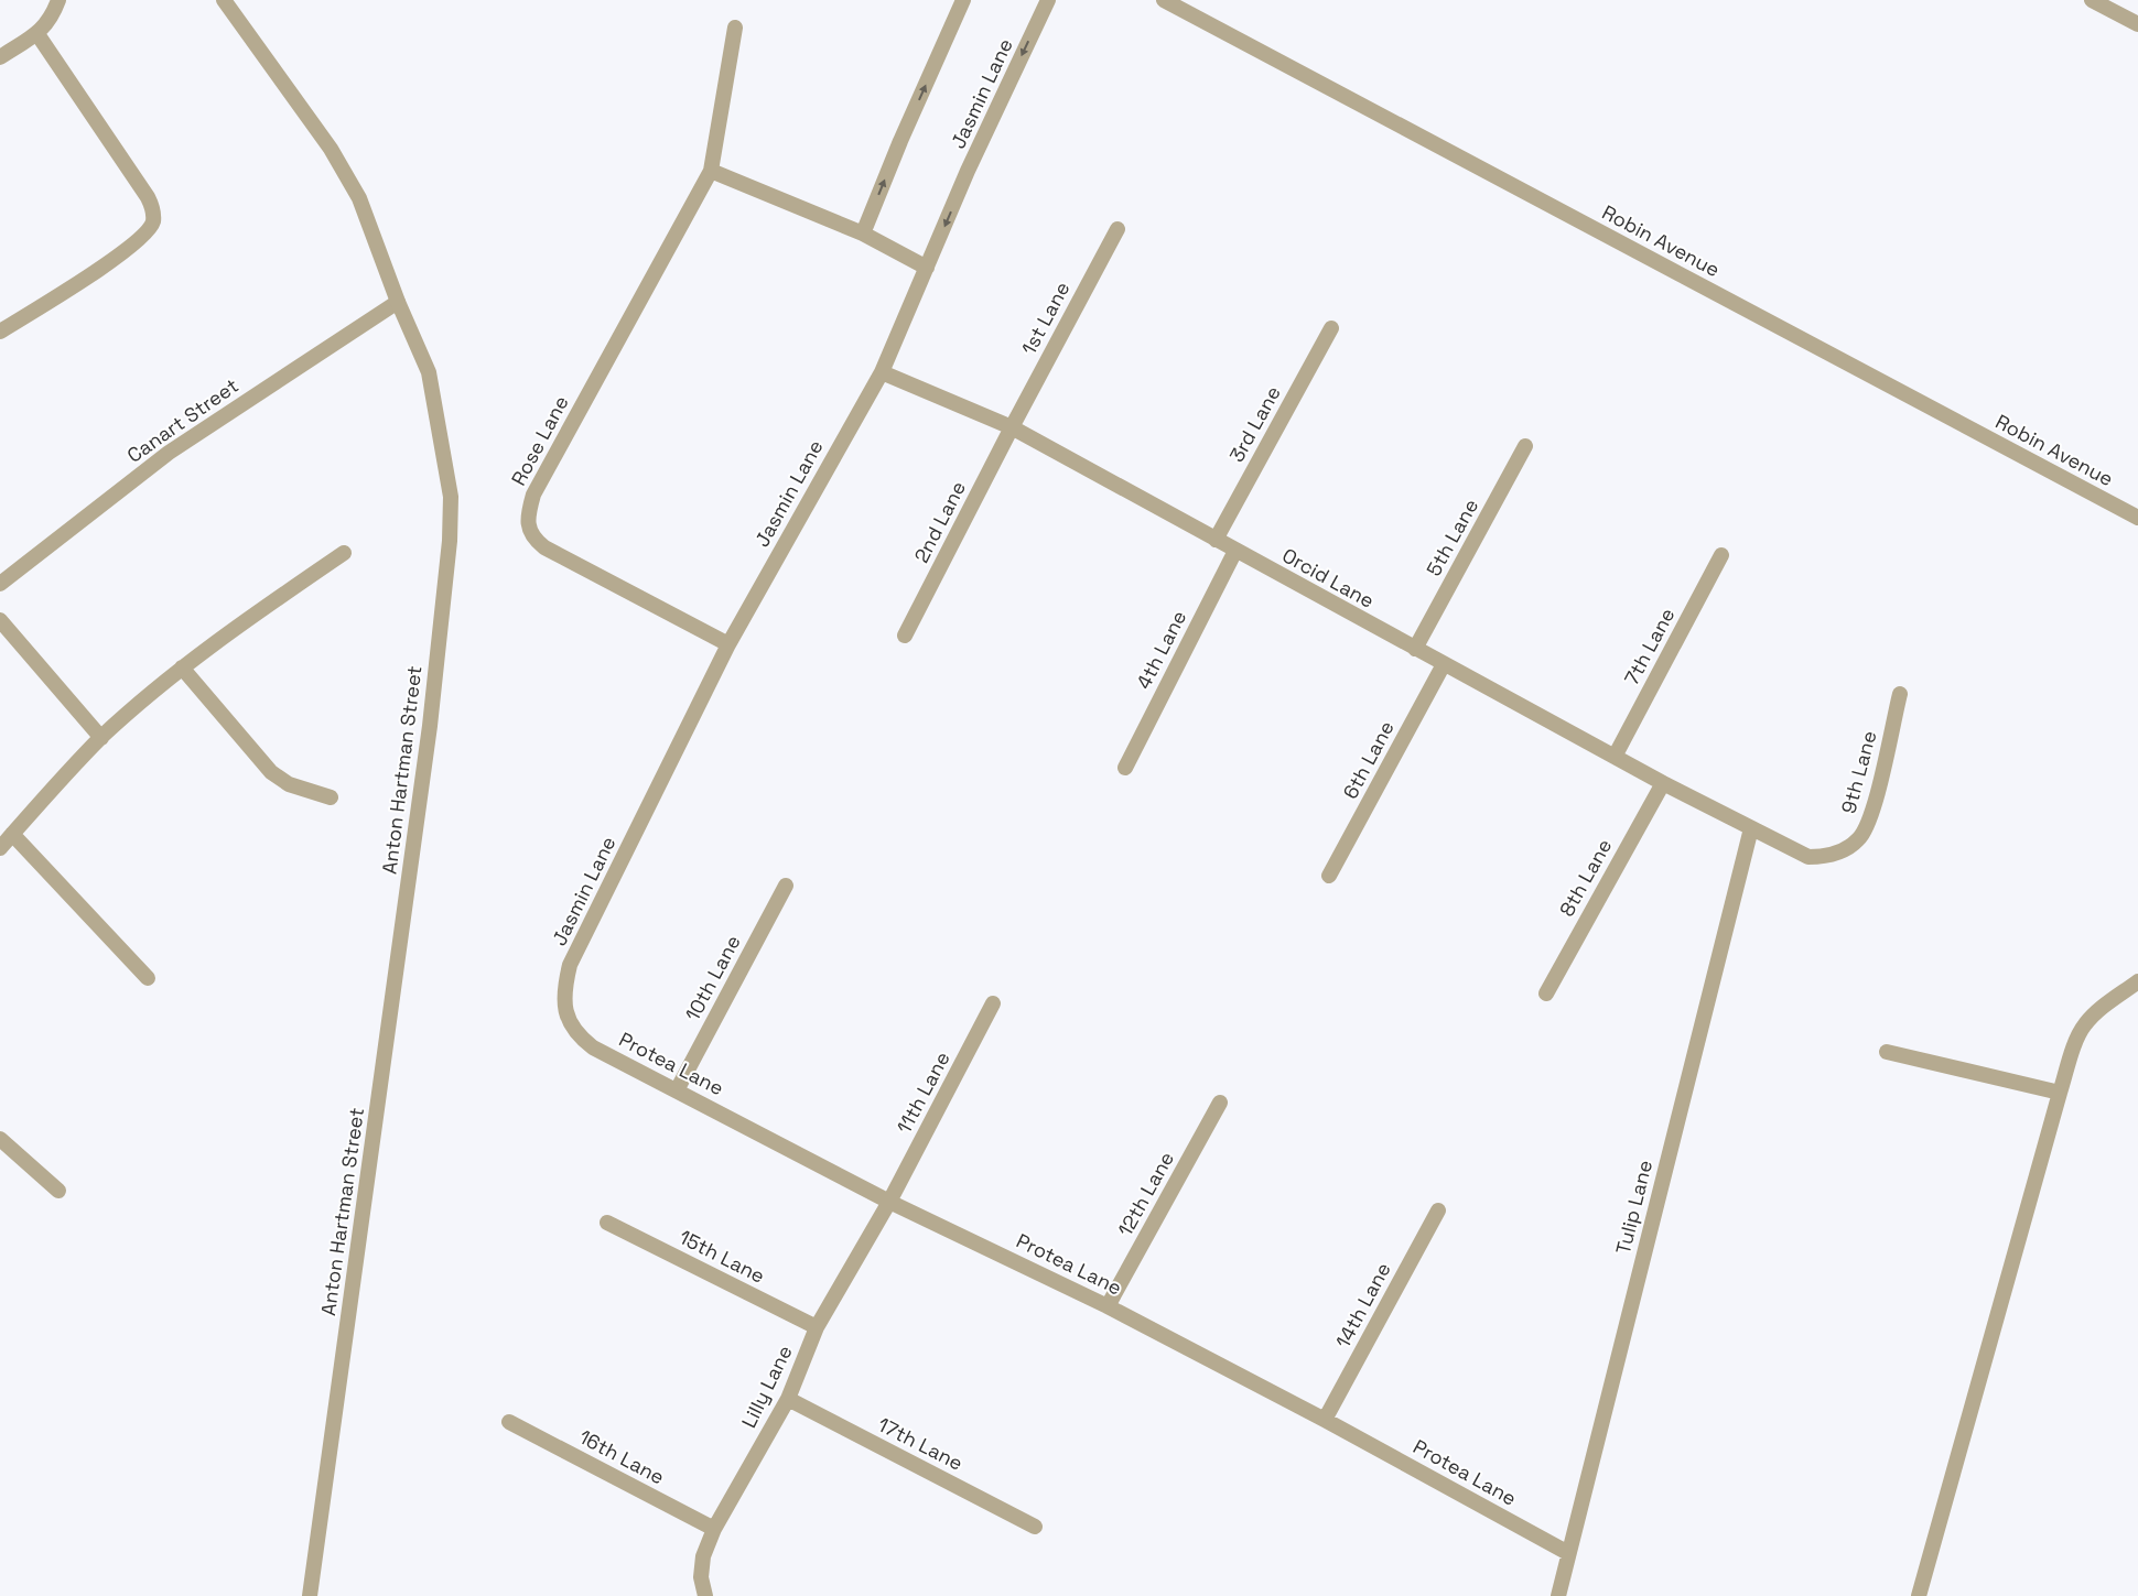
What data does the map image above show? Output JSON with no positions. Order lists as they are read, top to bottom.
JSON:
{
  "streets": {
    "street": [
      "Jasmin Lane",
      "Robin Avenue",
      "1st Lane",
      "Canart Street",
      "3rd Lane",
      "Rose Lane",
      "2nd Lane",
      "5th Lane",
      "Orcid Lane",
      "7th Lane",
      "4th Lane",
      "6th Lane",
      "Anton Hartman Street",
      "9th Lane",
      "8th Lane",
      "10th Lane",
      "Protea Lane",
      "11th Lane",
      "12th Lane",
      "Tulip Lane",
      "15th Lane",
      "14th Lane",
      "Lilly Lane",
      "17th Lane",
      "16th Lane"
    ]
  },
  "crossings": [
    ["Jasmin Lane", "Rose Lane"],
    ["Jasmin Lane", "Orcid Lane"],
    ["Jasmin Lane", "Protea Lane"],
    ["1st Lane", "2nd Lane"],
    ["1st Lane", "Orcid Lane"],
    ["Canart Street", "Anton Hartman Street"],
    ["3rd Lane", "Orcid Lane"],
    ["2nd Lane", "Orcid Lane"],
    ["5th Lane", "Orcid Lane"],
    ["Orcid Lane", "7th Lane"],
    ["Orcid Lane", "4th Lane"],
    ["Orcid Lane", "6th Lane"],
    ["Orcid Lane", "9th Lane"],
    ["Orcid Lane", "8th Lane"],
    ["Orcid Lane", "Tulip Lane"],
    ["9th Lane", "Tulip Lane"],
    ["10th Lane", "Protea Lane"],
    ["Protea Lane", "11th Lane"],
    ["Protea Lane", "12th Lane"],
    ["Protea Lane", "Tulip Lane"],
    ["Protea Lane", "14th Lane"],
    ["Protea Lane", "Lilly Lane"],
    ["11th Lane", "Lilly Lane"],
    ["15th Lane", "Lilly Lane"],
    ["Lilly Lane", "17th Lane"],
    ["Lilly Lane", "16th Lane"]
  ]
}
